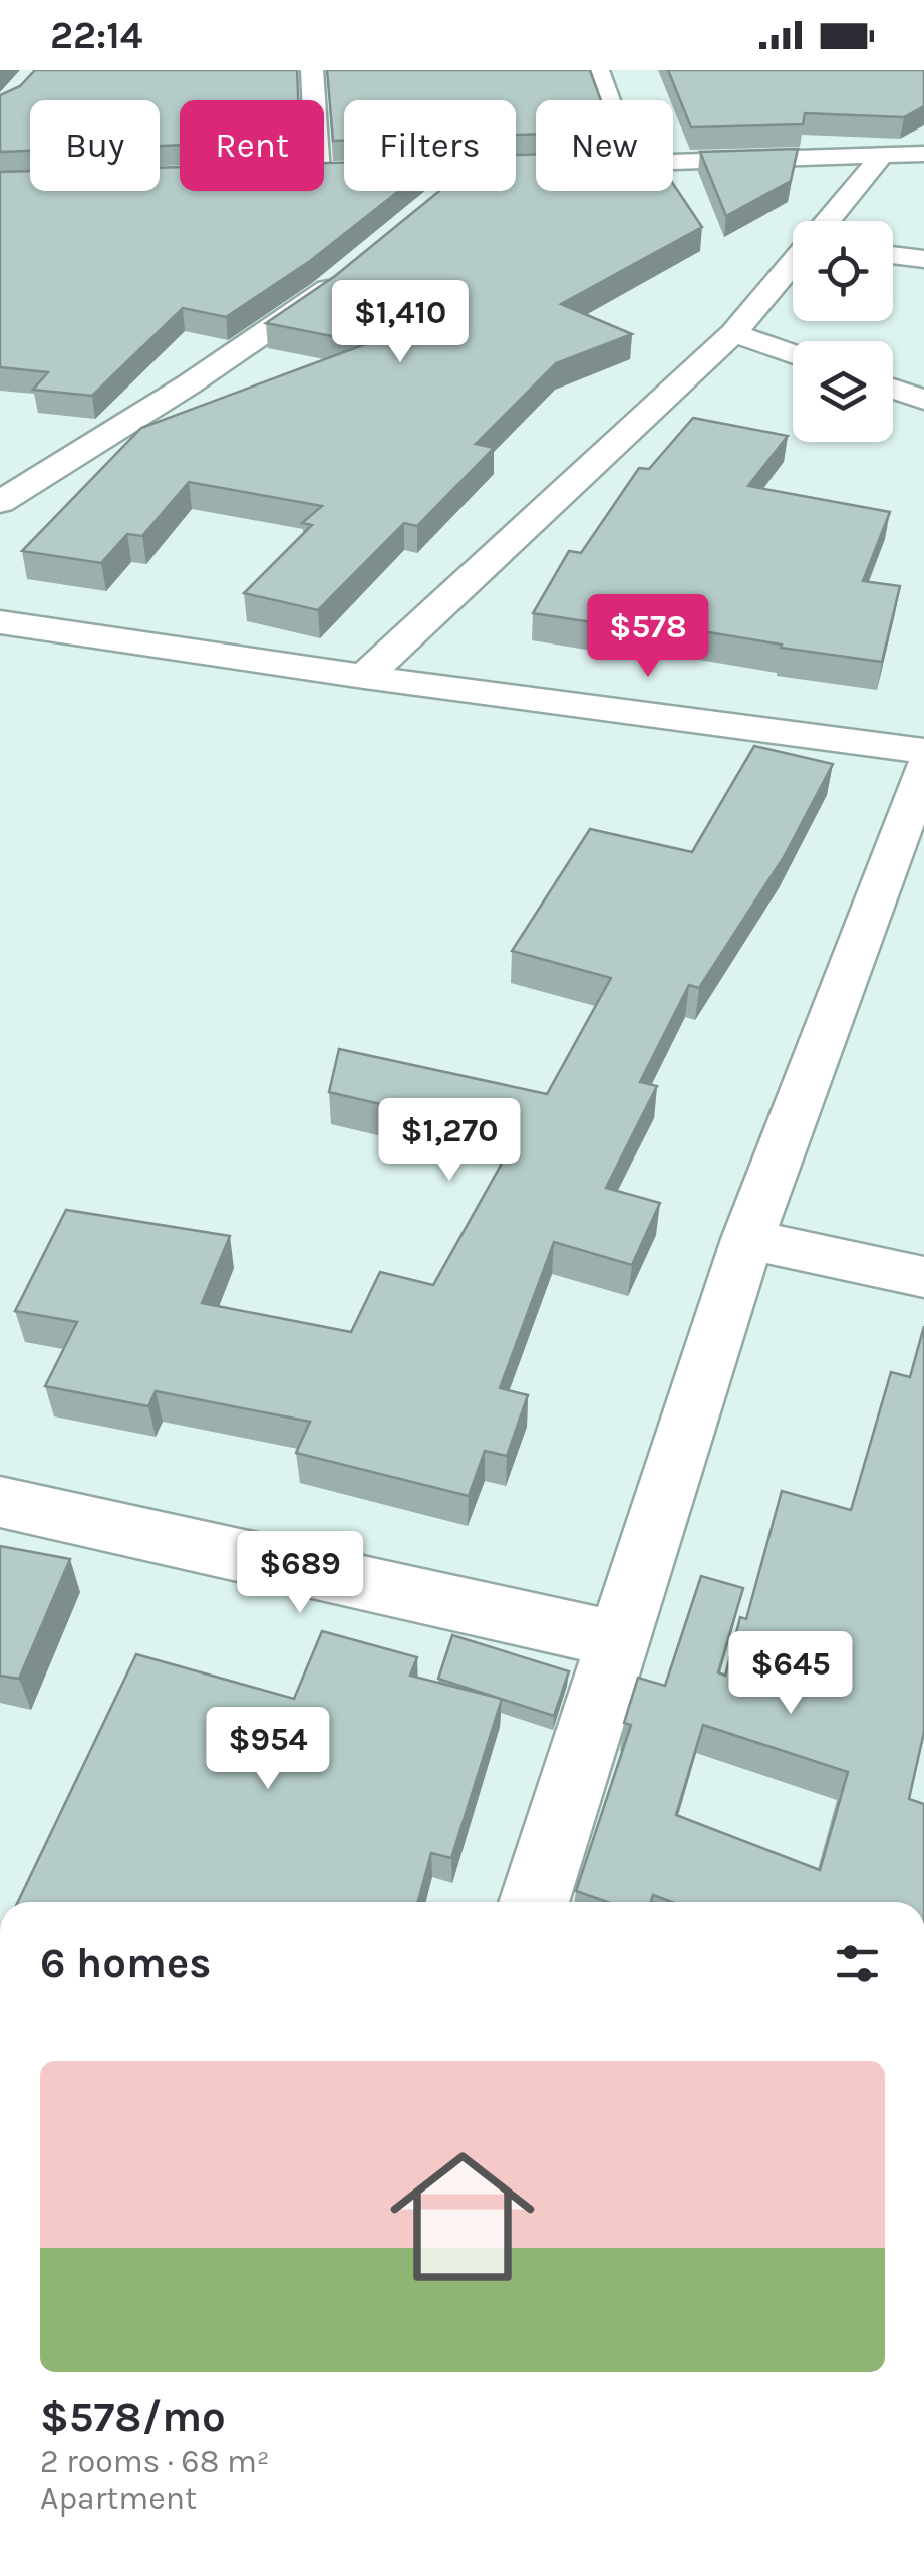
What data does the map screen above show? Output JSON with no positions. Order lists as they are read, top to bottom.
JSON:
{
  "page": {
    "status": "22:14",
    "chip": [
      "Buy",
      "Rent",
      "Filters",
      "New"
    ],
    "price": [
      "$1,410",
      "$578",
      "$1,270",
      "$689",
      "$645",
      "$954"
    ],
    "heading": "6 homes",
    "list": [
      {
        "name": "$578/mo",
        "note": "2 rooms · 68 m² · Apartment"
      }
    ]
  }
}
